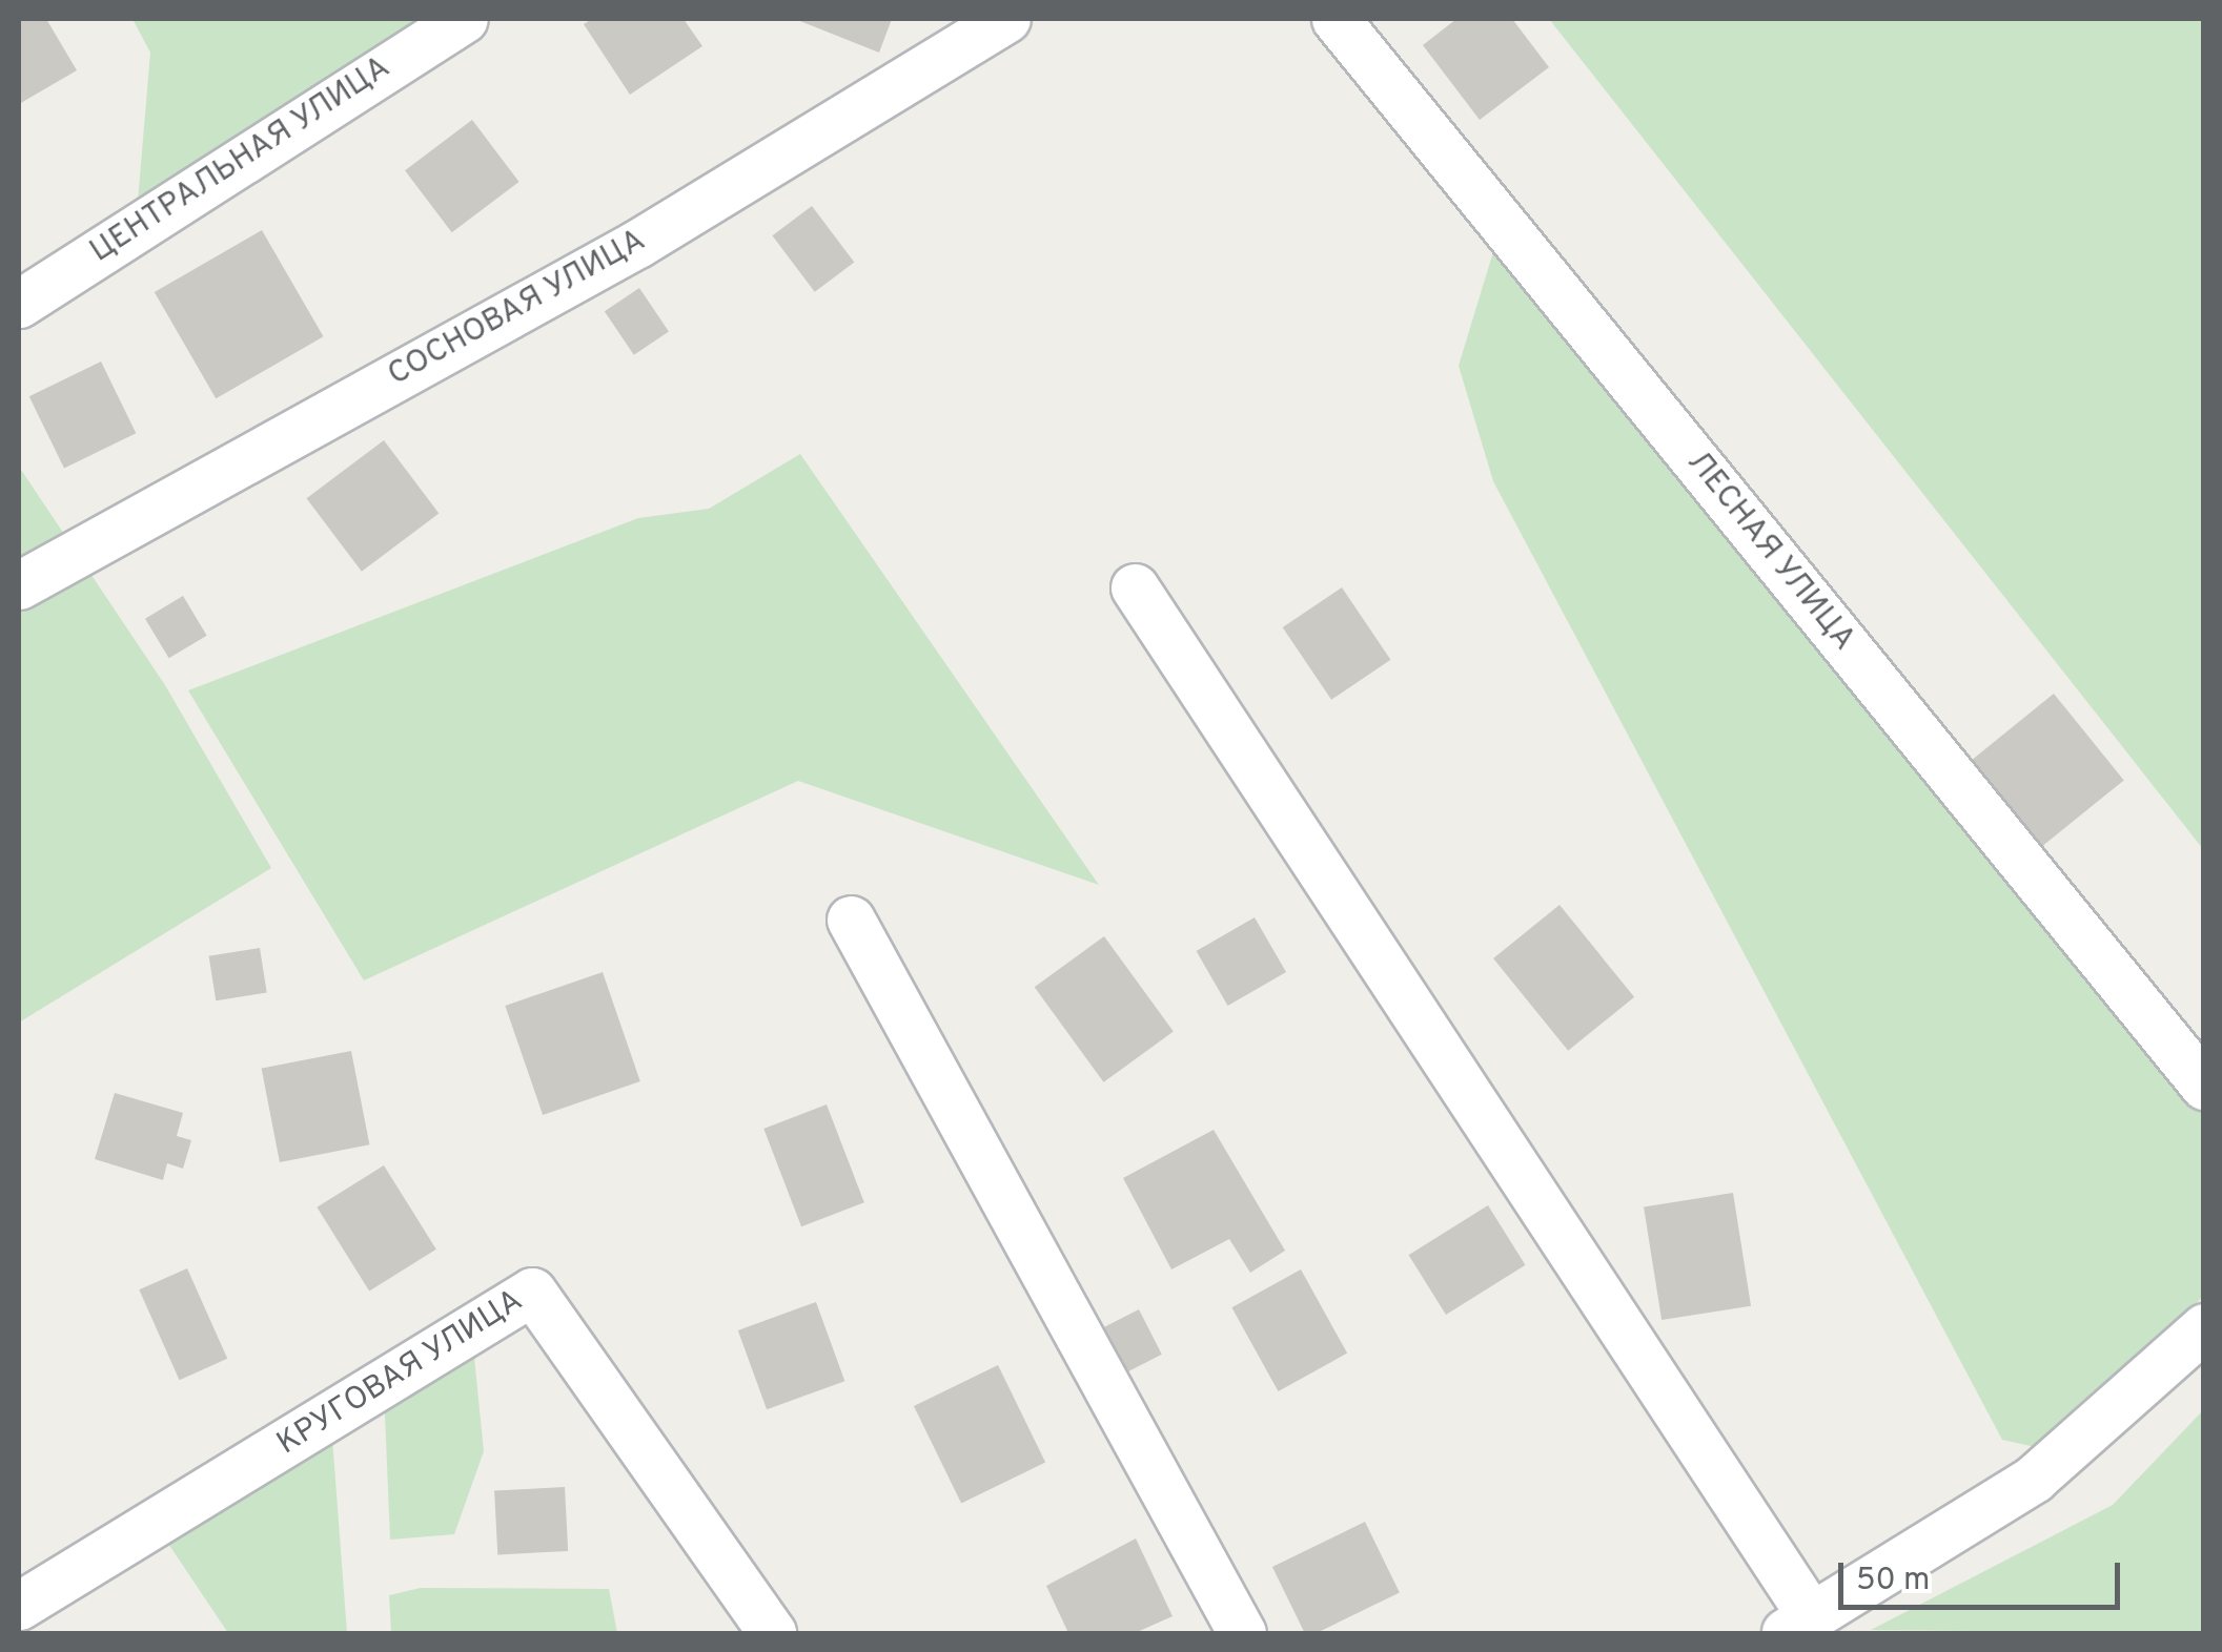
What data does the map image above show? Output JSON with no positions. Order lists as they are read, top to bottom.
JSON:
{
  "streets": {
    "street": [
      "ЦЕНТРАЛЬНАЯ УЛИЦА",
      "СОСНОВАЯ УЛИЦА",
      "ЛЕСНАЯ УЛИЦА",
      "КРУГОВАЯ УЛИЦА"
    ]
  },
  "scale_bar": "50 m"
}
